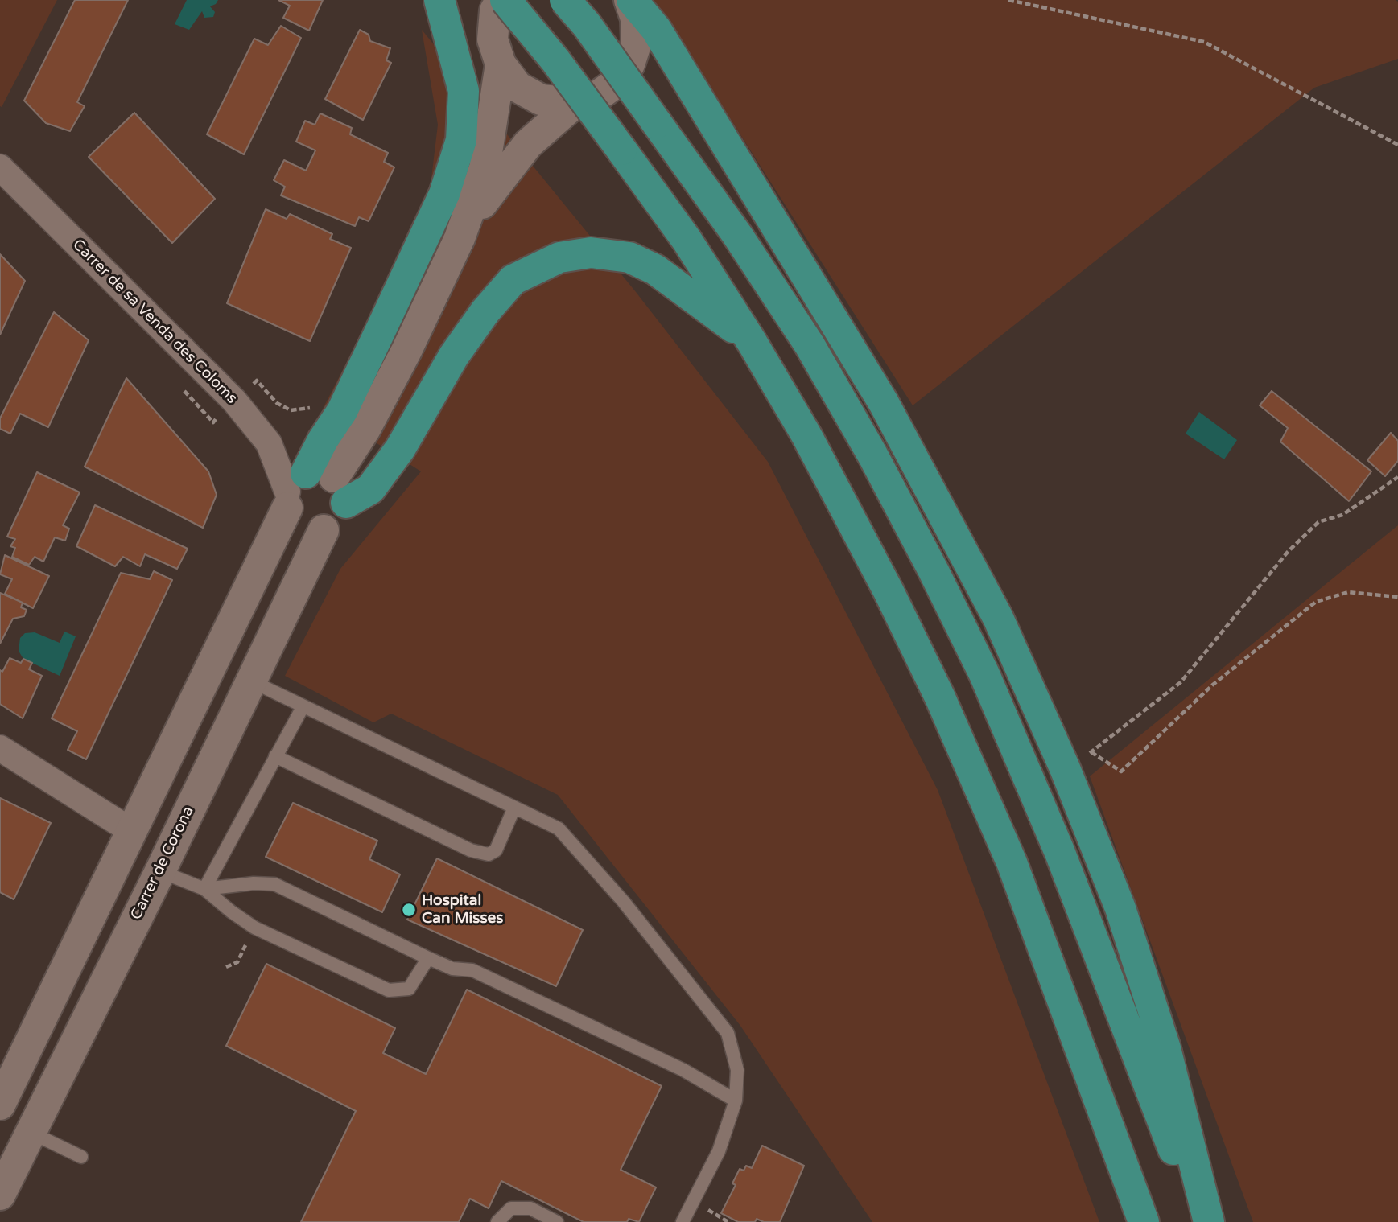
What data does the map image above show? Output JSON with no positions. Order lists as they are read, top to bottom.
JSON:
{
  "streets": {
    "street": ["Carrer de sa Venda des Coloms", "Carrer de Corona"]
  },
  "places": ["Hospital Can Misses"]
}
